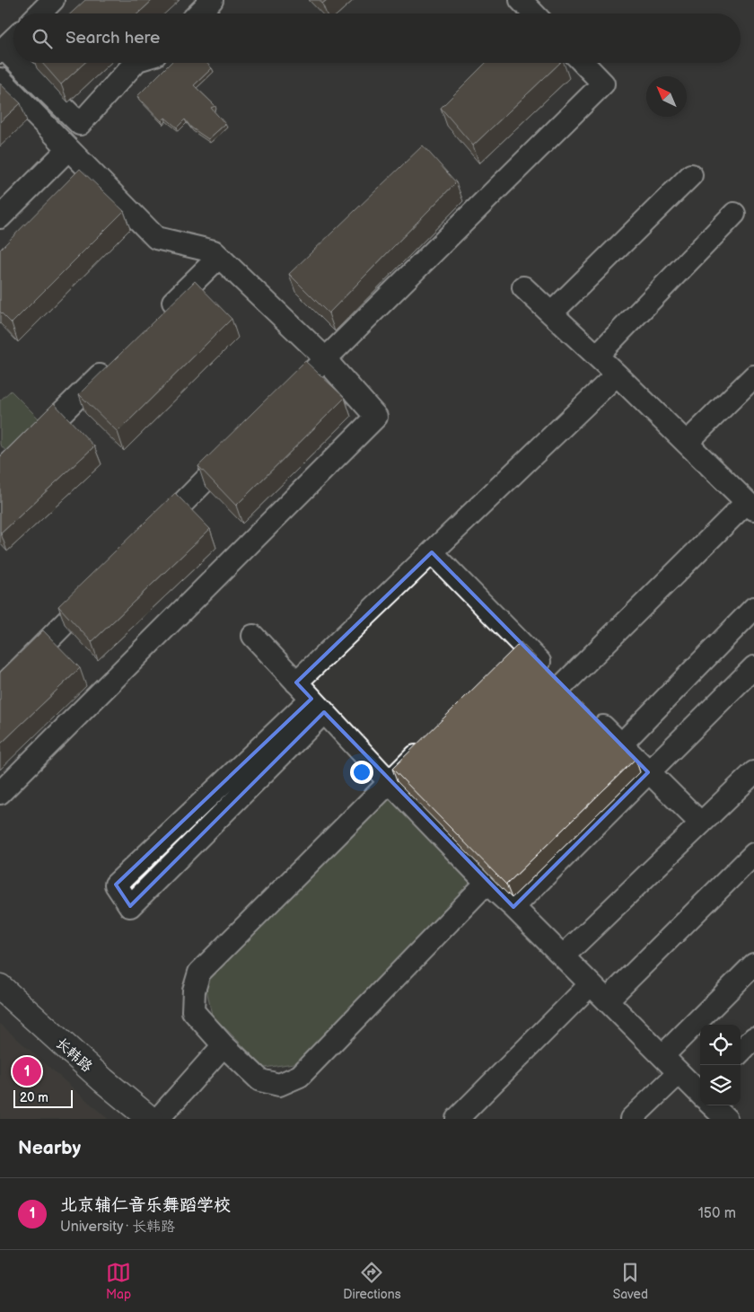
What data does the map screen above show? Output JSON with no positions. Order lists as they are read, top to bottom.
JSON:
{
  "streets": {
    "main road": ["长韩路"]
  },
  "scale_bar": "20 m",
  "north": "top left",
  "page": {
    "search": "Search here",
    "pins": "1",
    "scale": "20 m",
    "heading": "Nearby",
    "list": [
      {
        "mark": "1",
        "name": "北京辅仁音乐舞蹈学校",
        "note": "University · 长韩路",
        "value": "150 m"
      }
    ],
    "nav": ["Map", "Directions", "Saved"]
  }
}
